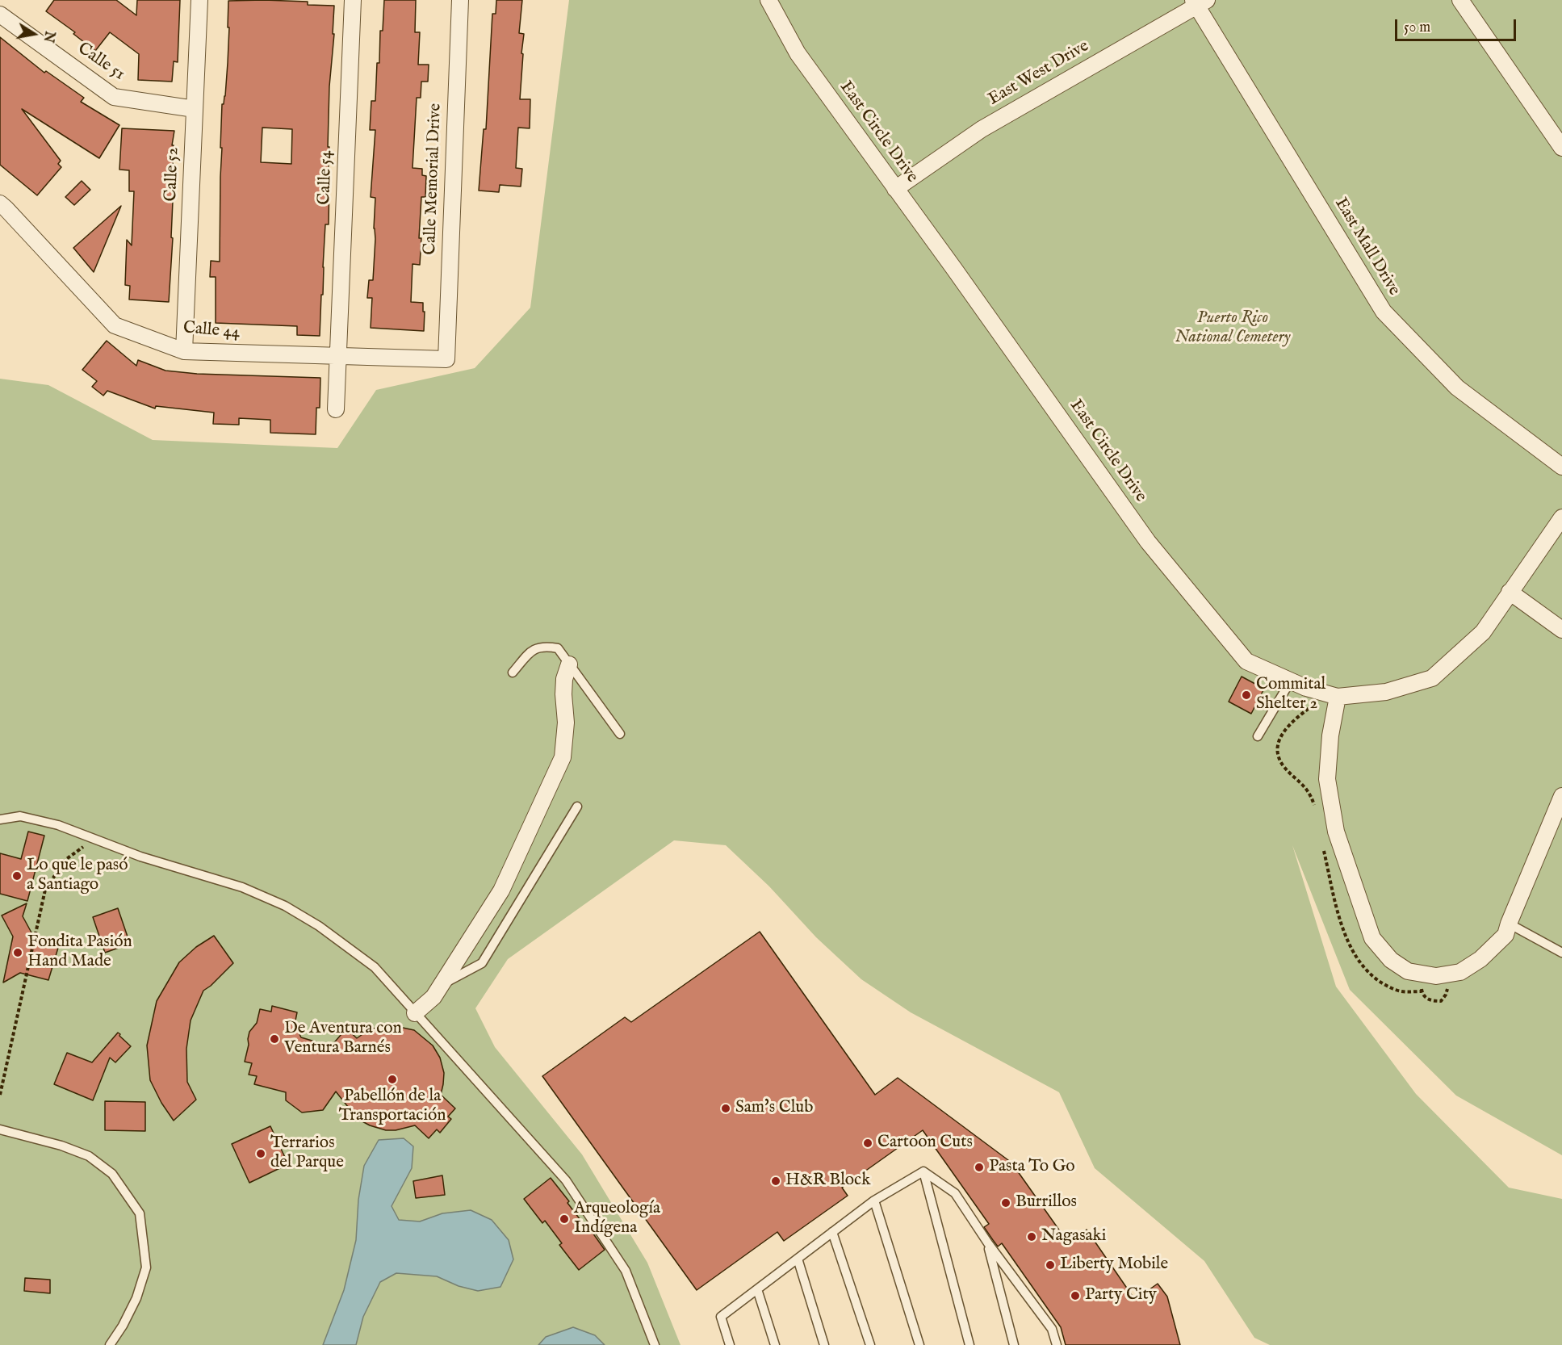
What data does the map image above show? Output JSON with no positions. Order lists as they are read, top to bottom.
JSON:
{
  "streets": {
    "street": [
      "Calle 51",
      "East West Drive",
      "East Circle Drive",
      "Calle 52",
      "Calle 54",
      "Calle Memorial Drive",
      "East Mall Drive",
      "Calle 44"
    ]
  },
  "crossings": [
    ["Calle 51", "Calle 52"],
    ["East West Drive", "East Circle Drive"],
    ["East West Drive", "East Mall Drive"],
    ["Calle 52", "Calle 44"],
    ["Calle 54", "Calle 44"],
    ["Calle Memorial Drive", "Calle 44"]
  ],
  "parks": ["Puerto Rico National Cemetery"],
  "places": [
    "Commital Shelter 2",
    "Lo que le pasó a Santiago",
    "Fondita Pasión Hand Made",
    "De Aventura con Ventura Barnés",
    "Pabellón de la Transportación",
    "Sam's Club",
    "Cartoon Cuts",
    "Terrarios del Parque",
    "Pasta To Go",
    "H&R Block",
    "Burrillos",
    "Arqueología Indígena",
    "Nagasaki",
    "Liberty Mobile",
    "Party City"
  ],
  "scale_bar": "50 m",
  "north": "right"
}
